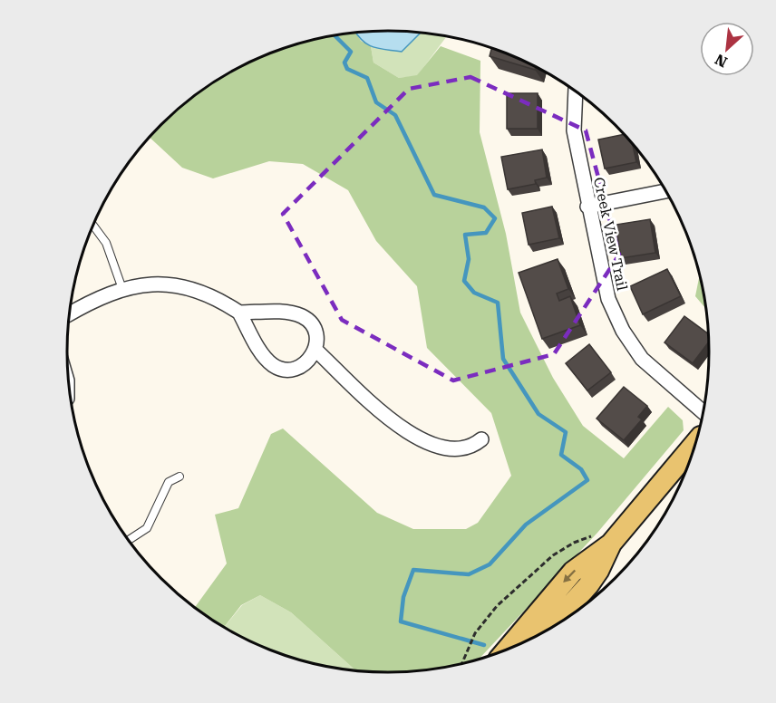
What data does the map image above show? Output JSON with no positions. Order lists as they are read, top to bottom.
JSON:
{
  "streets": {
    "street": ["Creek View Trail"]
  },
  "north": "bottom left"
}
